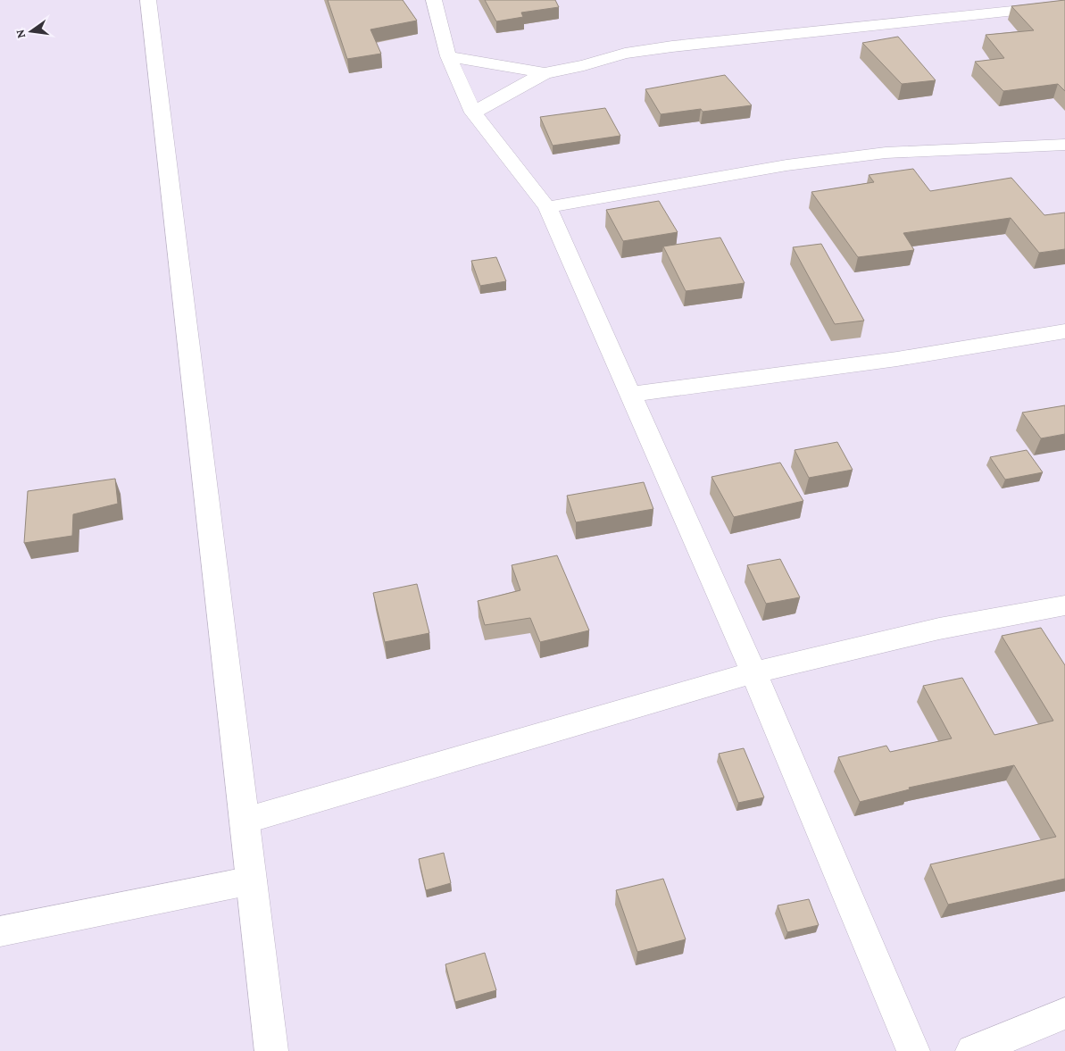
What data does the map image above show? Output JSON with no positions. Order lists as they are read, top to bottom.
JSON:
{
  "north": "left"
}
